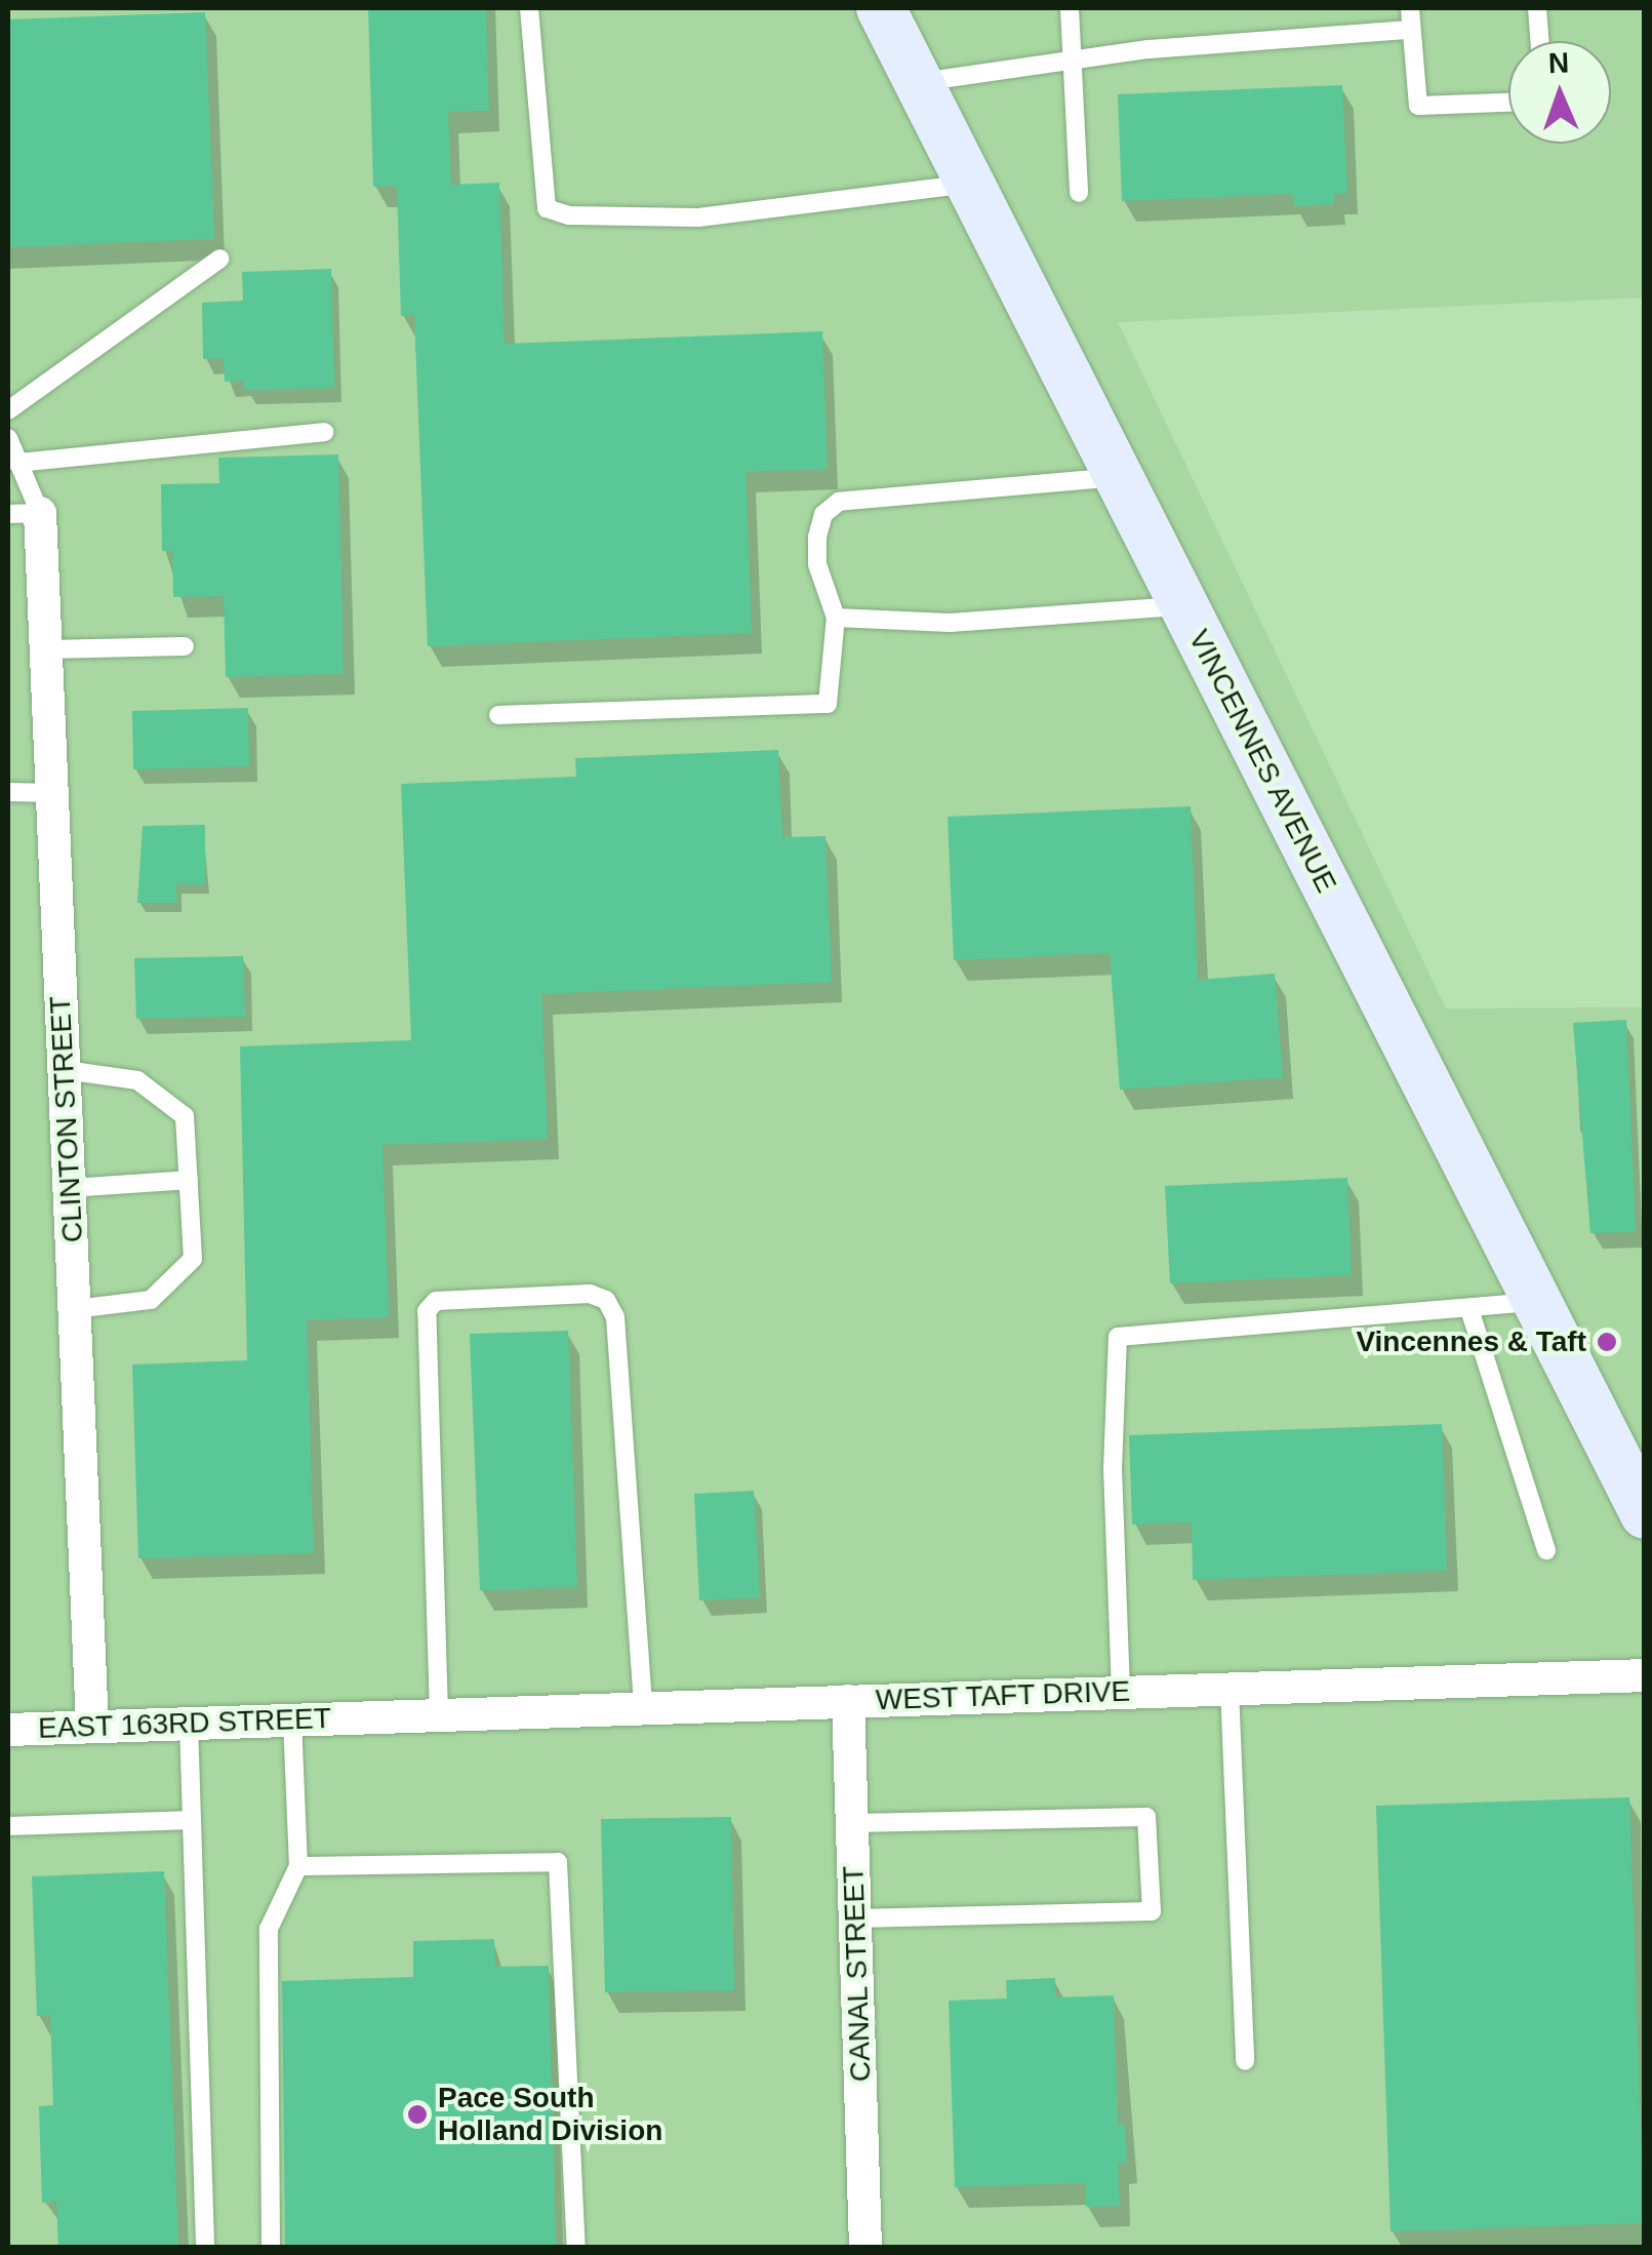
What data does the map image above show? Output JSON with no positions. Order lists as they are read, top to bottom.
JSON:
{
  "streets": {
    "street": [
      "VINCENNES AVENUE",
      "CLINTON STREET",
      "WEST TAFT DRIVE",
      "EAST 163RD STREET",
      "CANAL STREET"
    ]
  },
  "crossings": [
    ["CLINTON STREET", "EAST 163RD STREET"],
    ["WEST TAFT DRIVE", "EAST 163RD STREET"],
    ["WEST TAFT DRIVE", "CANAL STREET"]
  ],
  "places": ["Vincennes & Taft", "Pace South Holland Division"],
  "north": "top"
}
